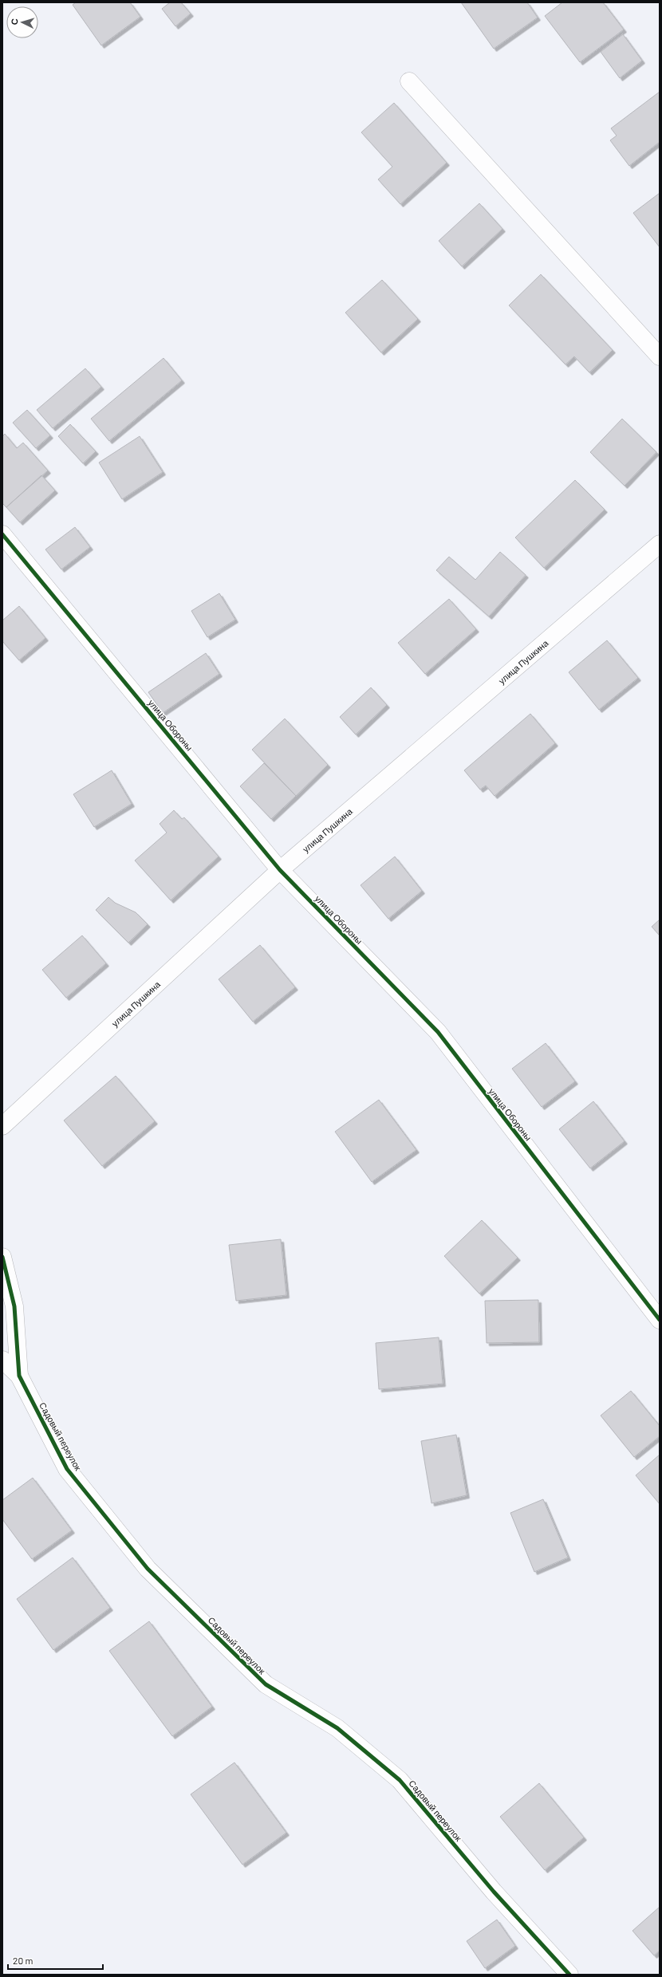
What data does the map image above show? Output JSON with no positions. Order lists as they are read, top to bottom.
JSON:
{
  "streets": {
    "street": ["улица Пушкина", "улица Обороны", "Садовый переулок"]
  },
  "crossings": [
    ["улица Пушкина", "улица Обороны"]
  ],
  "scale_bar": "20 m",
  "north": "left"
}
